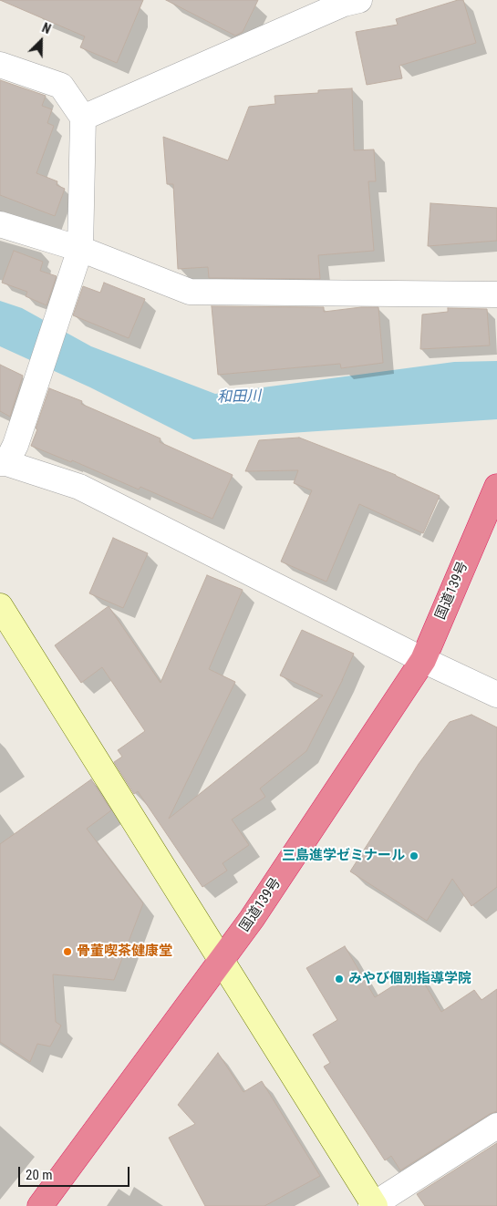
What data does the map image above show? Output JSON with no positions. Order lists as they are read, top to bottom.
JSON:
{
  "streets": {
    "highway": ["国道139号"]
  },
  "water": ["和田川"],
  "places": ["三島進学ゼミナール", "骨董喫茶健康堂", "みやび個別指導学院"],
  "scale_bar": "20 m",
  "north": "top right"
}
